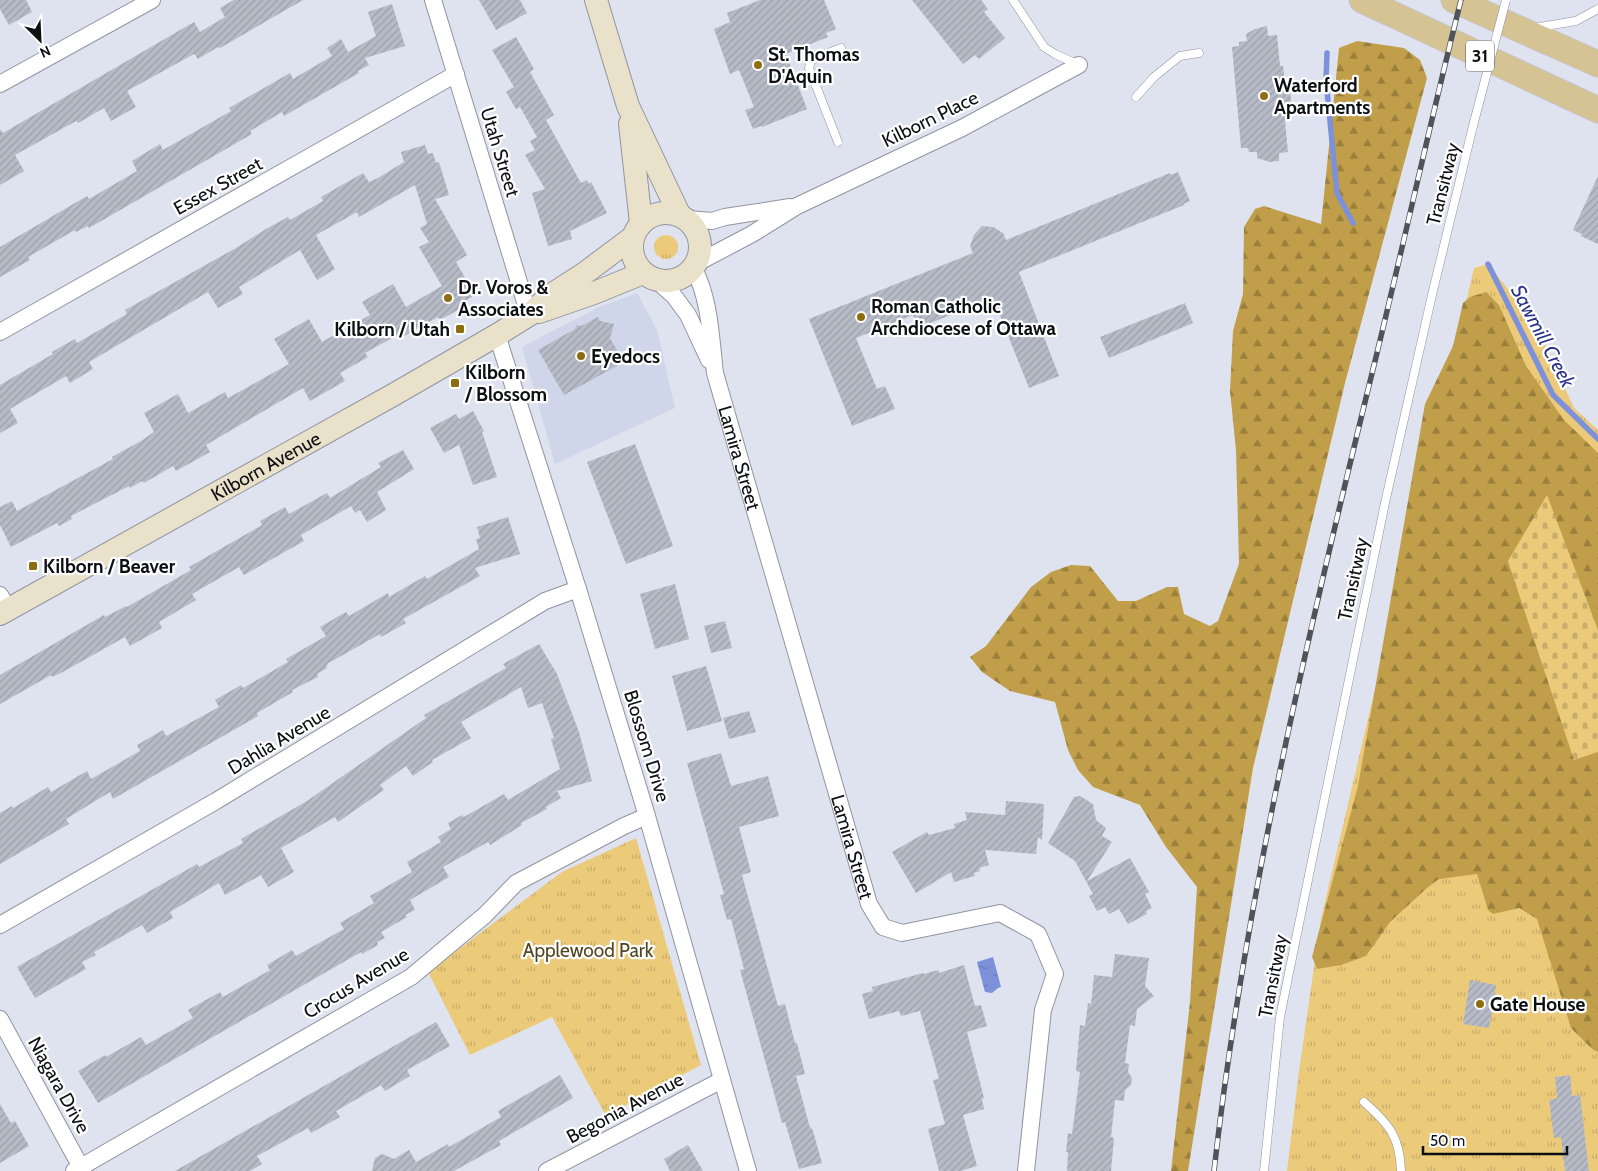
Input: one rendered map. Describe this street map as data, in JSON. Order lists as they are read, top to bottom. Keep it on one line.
{"streets":{"main road":["31"],"street":["Kilborn Place","Utah Street","Essex Street","Lamira Street","Kilborn Avenue","Dahlia Avenue","Blossom Drive","Crocus Avenue","Niagara Drive","Begonia Avenue"],"lane":["Transitway"]},"crossings":[["Kilborn Place","Lamira Street"],["Kilborn Place","Kilborn Avenue"],["Utah Street","Essex Street"],["Utah Street","Kilborn Avenue"],["Lamira Street","Kilborn Avenue"],["Kilborn Avenue","Blossom Drive"],["Dahlia Avenue","Blossom Drive"],["Blossom Drive","Crocus Avenue"],["Blossom Drive","Begonia Avenue"],["Crocus Avenue","Niagara Drive"]],"water":["Sawmill Creek"],"parks":["Applewood Park"],"places":{"other":["St. Thomas D'Aquin","Waterford Apartments","Dr. Voros & Associates","Roman Catholic Archdiocese of Ottawa","Eyedocs","Gate House"],"transit":["Kilborn / Utah","Kilborn / Blossom","Kilborn / Beaver"]},"scale_bar":"50 m","north":"bottom right"}
